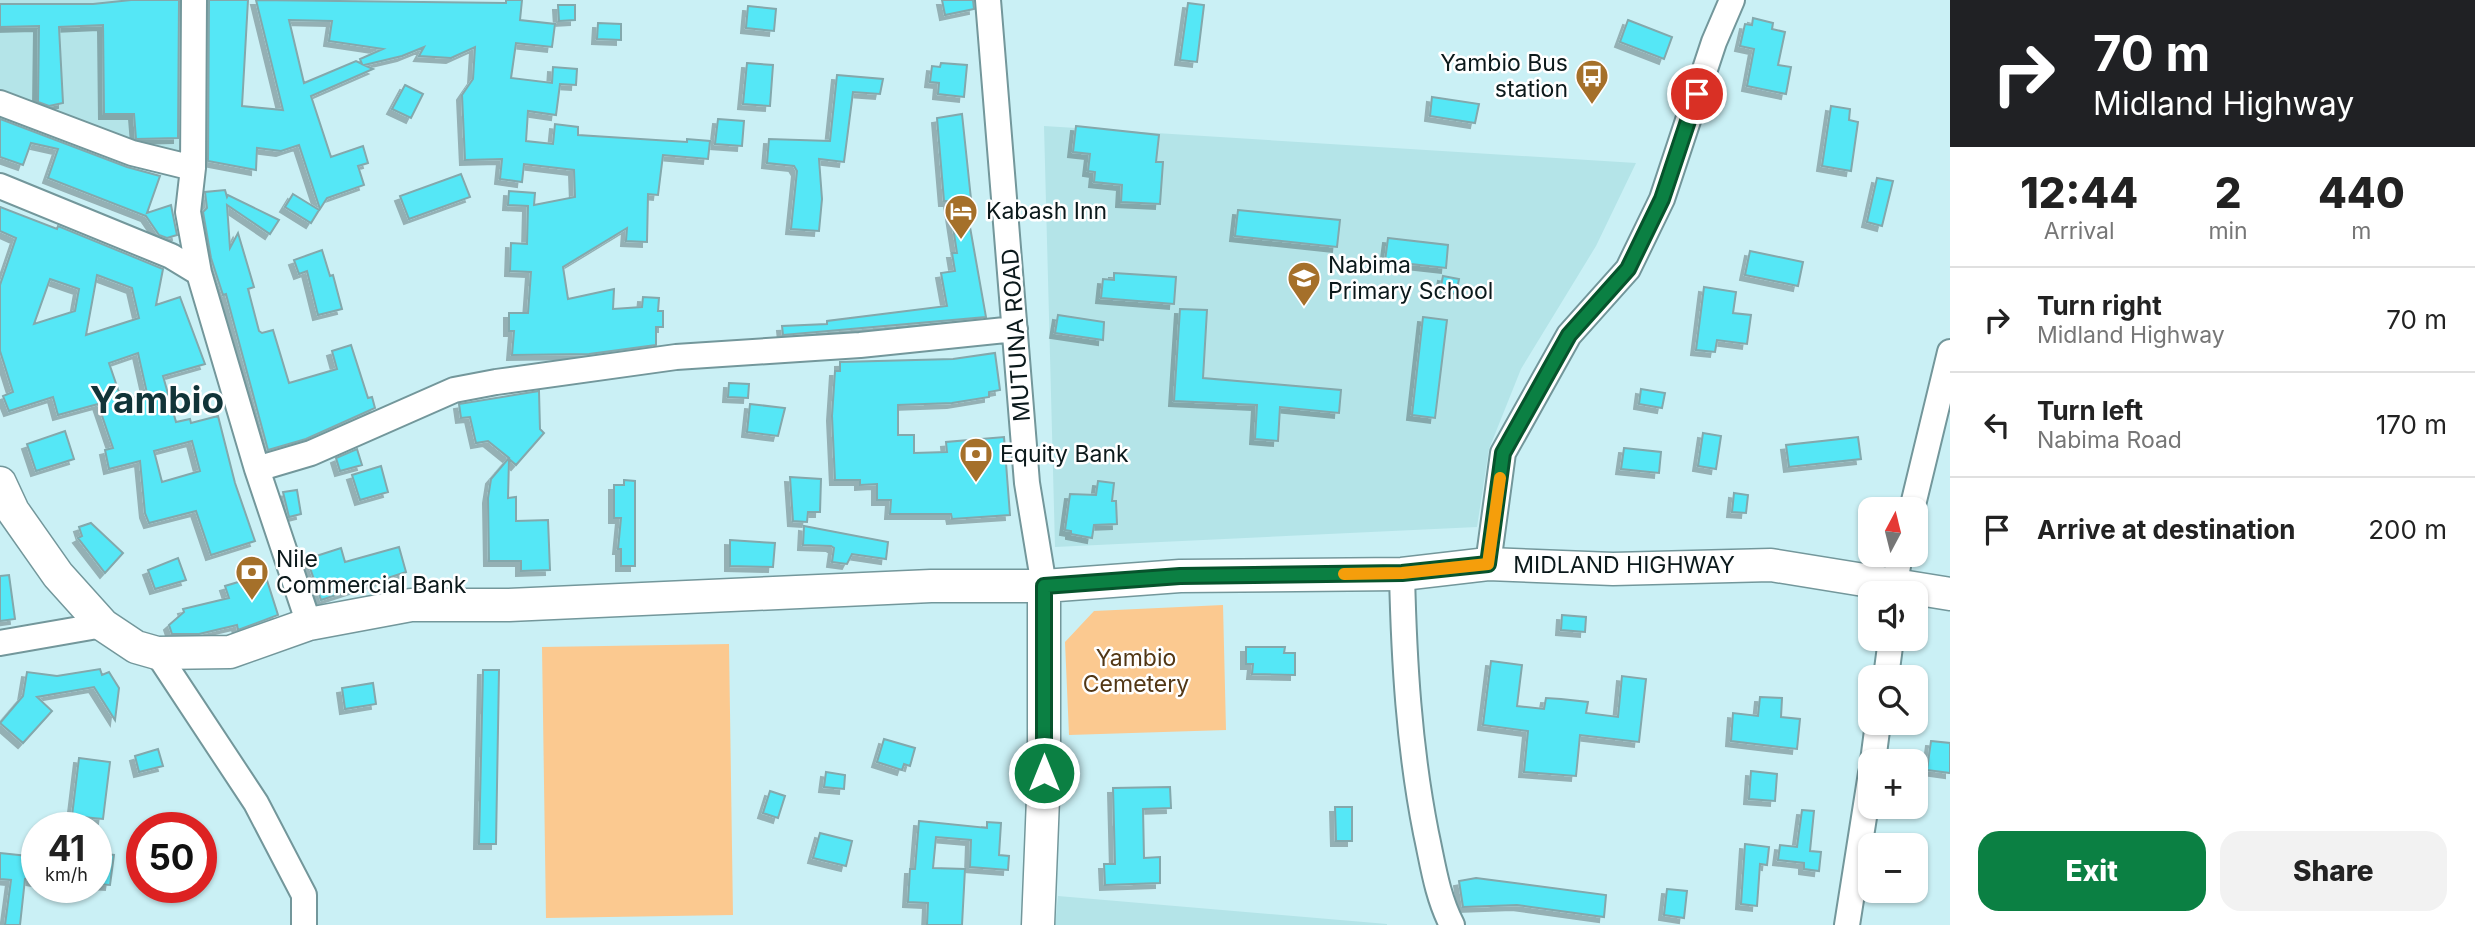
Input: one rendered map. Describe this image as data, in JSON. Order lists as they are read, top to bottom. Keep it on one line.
{"streets":{"main road":["MIDLAND HIGHWAY"],"street":["MUTUNA ROAD"]},"crossings":[["MUTUNA ROAD","MIDLAND HIGHWAY"]],"districts":["Yambio"],"parks":["Yambio Cemetery"],"places":{"bus stop":["Yambio Bus station"],"hotel":["Kabash Inn"],"school or university":["Nabima Primary School"],"bank":["Equity Bank","Nile Commercial Bank"]},"north":"top","page":{"turn":["70 m","Midland Highway"],"eta":["12:44","Arrival","2","min","440","m"],"list":[{"name":"Turn right","note":"Midland Highway","value":"70 m"},{"name":"Turn left","note":"Nabima Road","value":"170 m"},{"name":"Arrive at destination","value":"200 m"}],"map_buttons":["+","−"],"speed":"41 km/h","limit":"50","buttons":["Exit","Share"]}}
